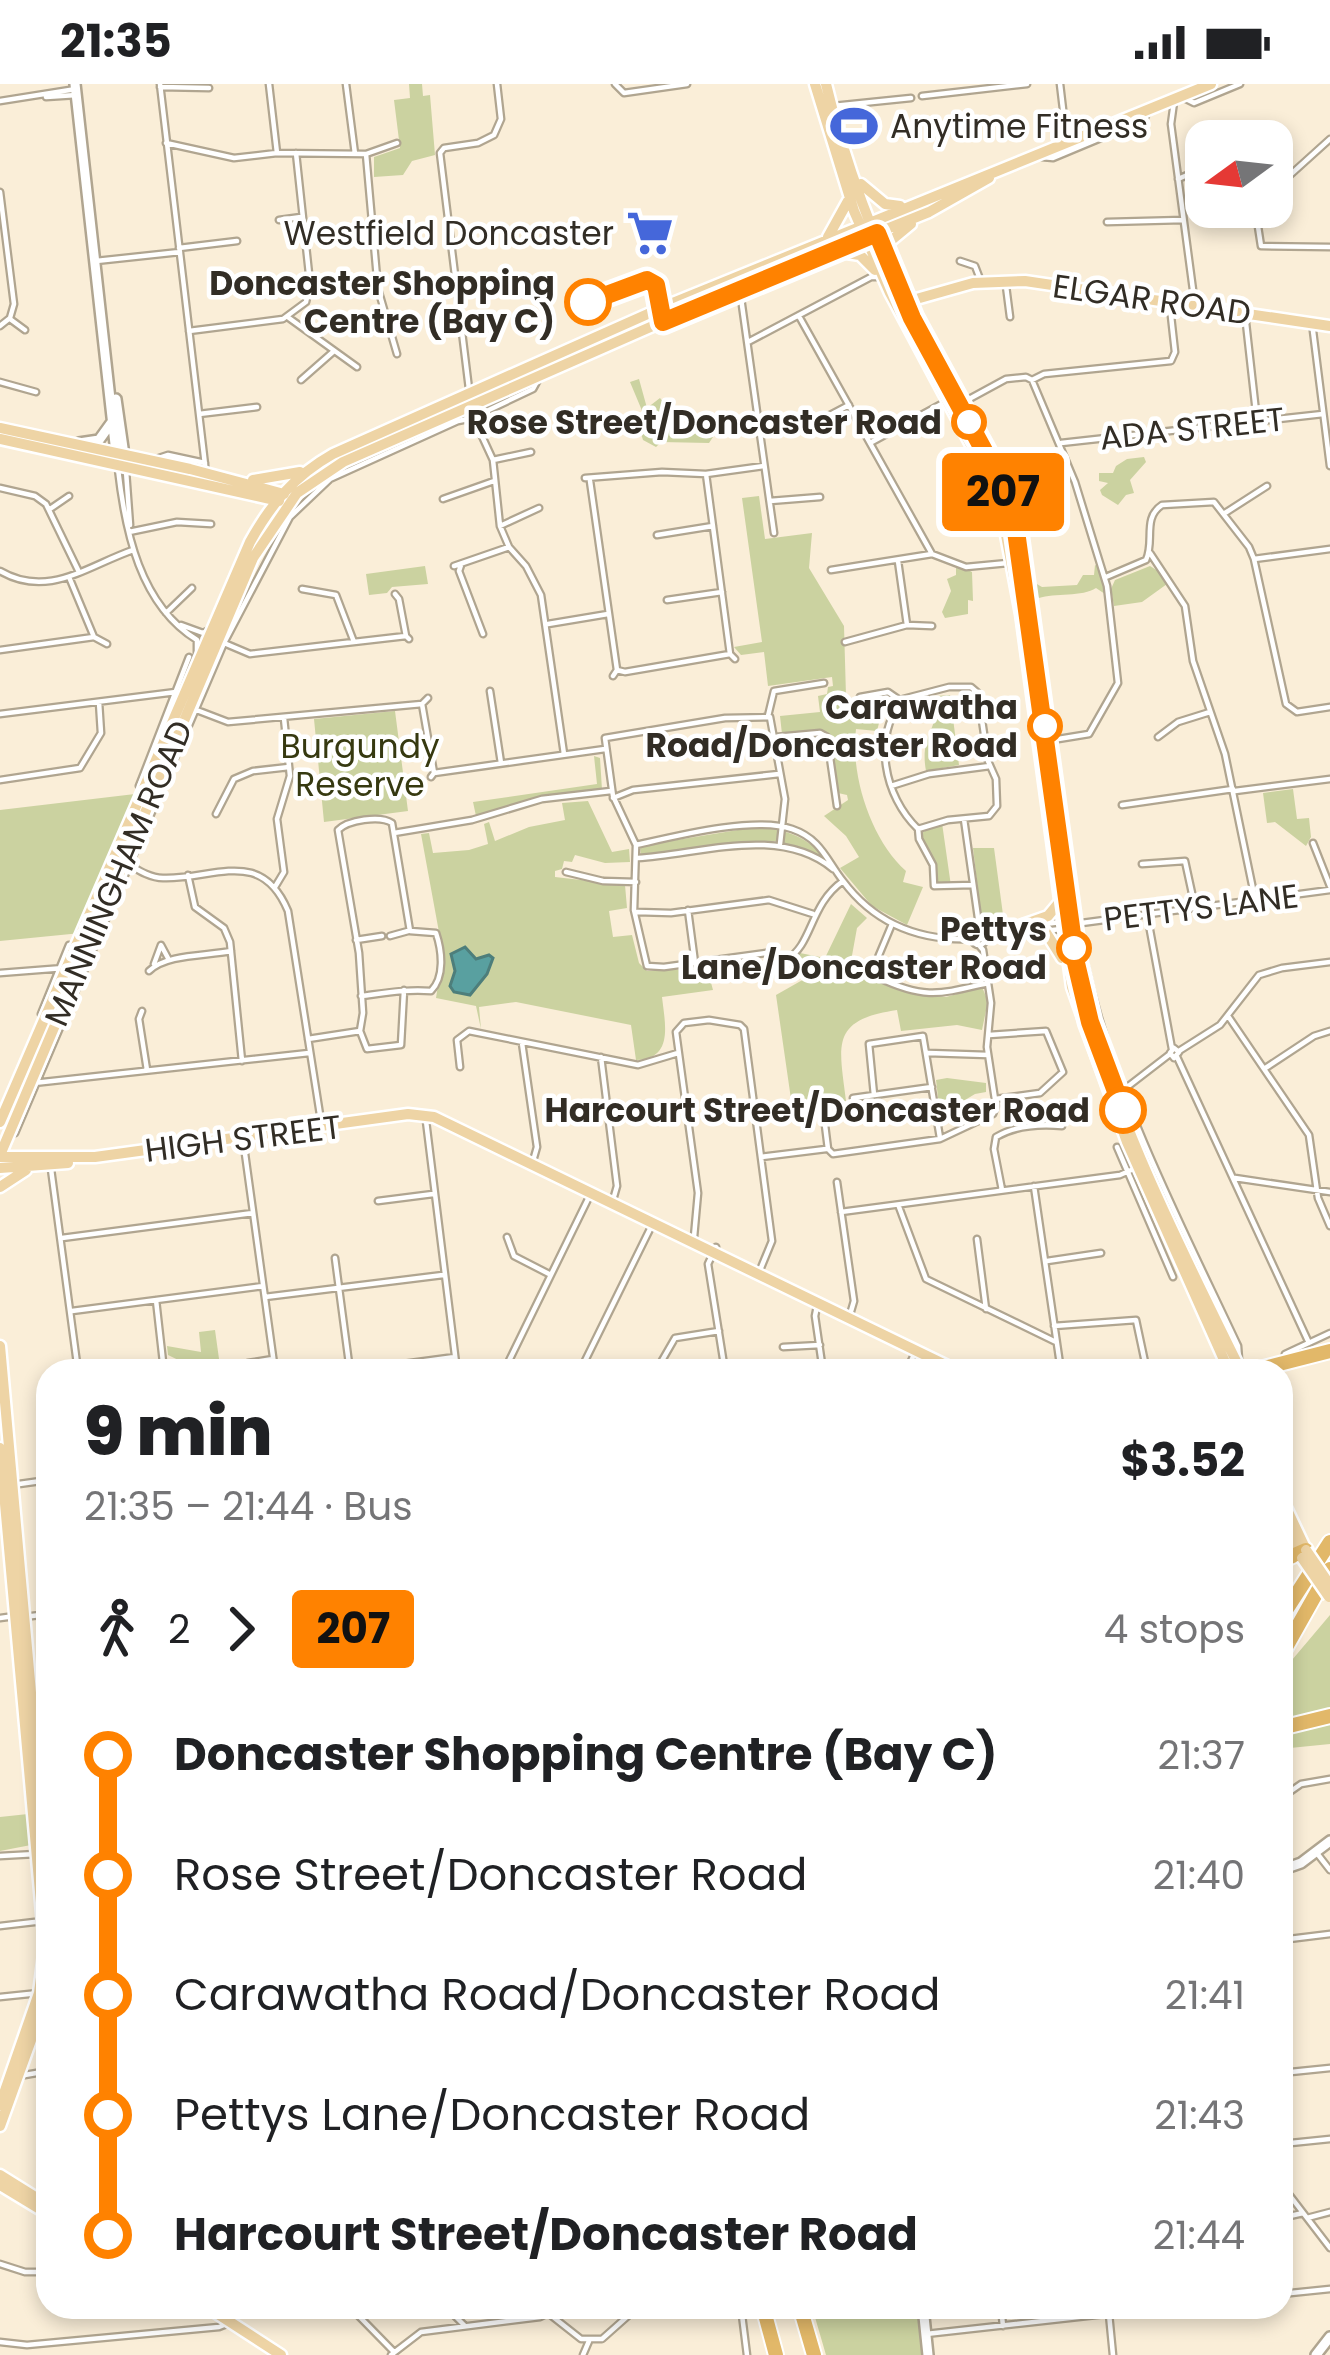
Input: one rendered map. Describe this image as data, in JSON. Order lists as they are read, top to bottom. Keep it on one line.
{"streets":{"main road":["ELGAR ROAD","MANNINGHAM ROAD","HIGH STREET"],"street":["ADA STREET","PETTYS LANE"]},"crossings":[["MANNINGHAM ROAD","HIGH STREET"]],"parks":["Burgundy Reserve"],"places":{"sports":["Anytime Fitness"],"supermarket":["Westfield Doncaster"],"other":["Doncaster Shopping Centre (Bay C)","Rose Street/Doncaster Road","Carawatha Road/Doncaster Road","Pettys Lane/Doncaster Road","Harcourt Street/Doncaster Road"]},"lines":["bus line 207"],"north":"left","page":{"status":"21:35","on_map":"207","heading":["9 min","21:35 – 21:44 · Bus","$3.52"],"legs":["2","207","4 stops"],"list":[{"name":"Doncaster Shopping Centre (Bay C)","value":"21:37"},{"name":"Rose Street/Doncaster Road","value":"21:40"},{"name":"Carawatha Road/Doncaster Road","value":"21:41"},{"name":"Pettys Lane/Doncaster Road","value":"21:43"},{"name":"Harcourt Street/Doncaster Road","value":"21:44"}]}}
